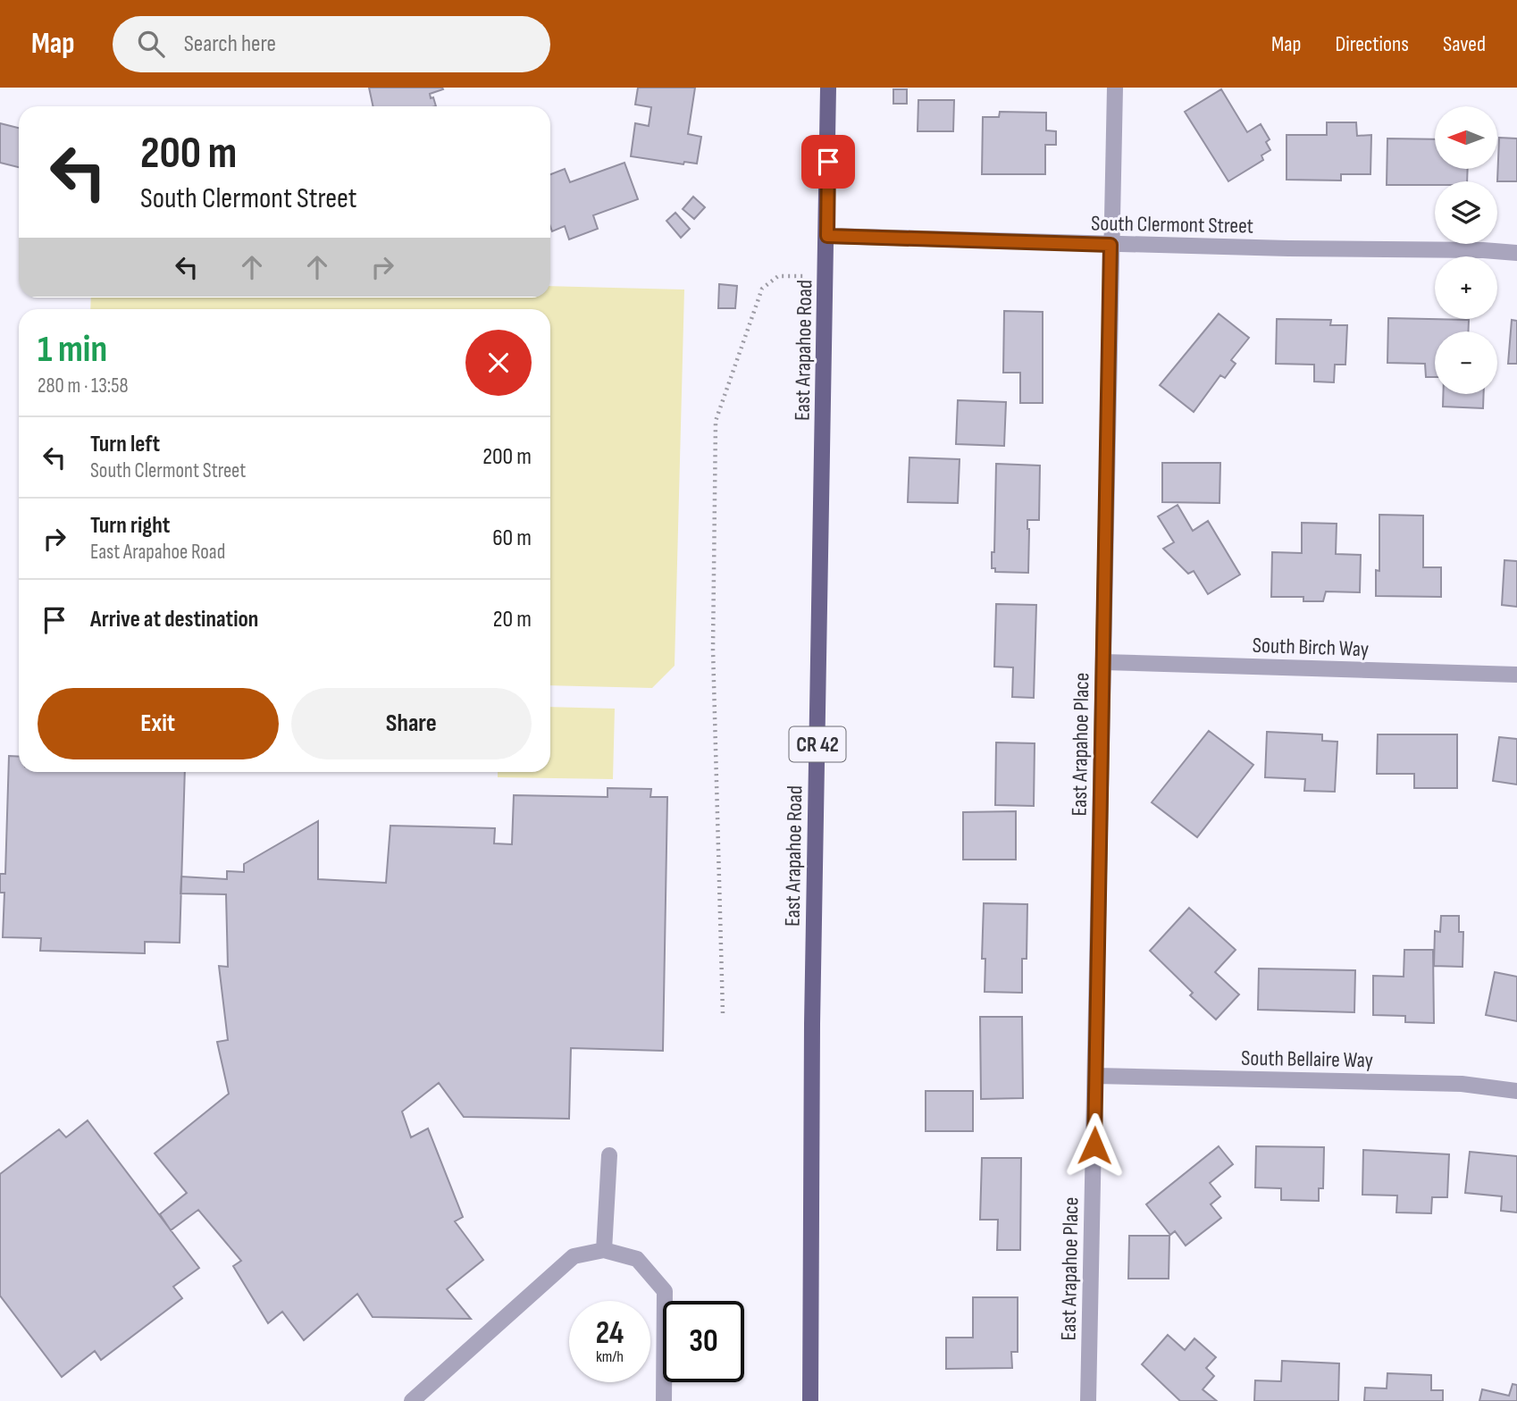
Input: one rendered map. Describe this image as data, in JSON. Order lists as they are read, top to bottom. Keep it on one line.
{"streets":{"main road":["East Arapahoe Road","CR 42"],"street":["South Clermont Street","South Birch Way","East Arapahoe Place","South Bellaire Way"]},"crossings":[["South Clermont Street","East Arapahoe Road"],["South Clermont Street","East Arapahoe Place"],["South Birch Way","East Arapahoe Place"],["East Arapahoe Place","South Bellaire Way"]],"north":"left","page":{"header":"Map","search":"Search here","nav":["Map","Directions","Saved"],"map_buttons":["+","−"],"turn":["200 m","South Clermont Street"],"heading":["1 min","280 m · 13:58"],"list":[{"name":"Turn left","note":"South Clermont Street","value":"200 m"},{"name":"Turn right","note":"East Arapahoe Road","value":"60 m"},{"name":"Arrive at destination","value":"20 m"}],"buttons":["Exit","Share"],"speed":"24 km/h","limit":"30"}}
